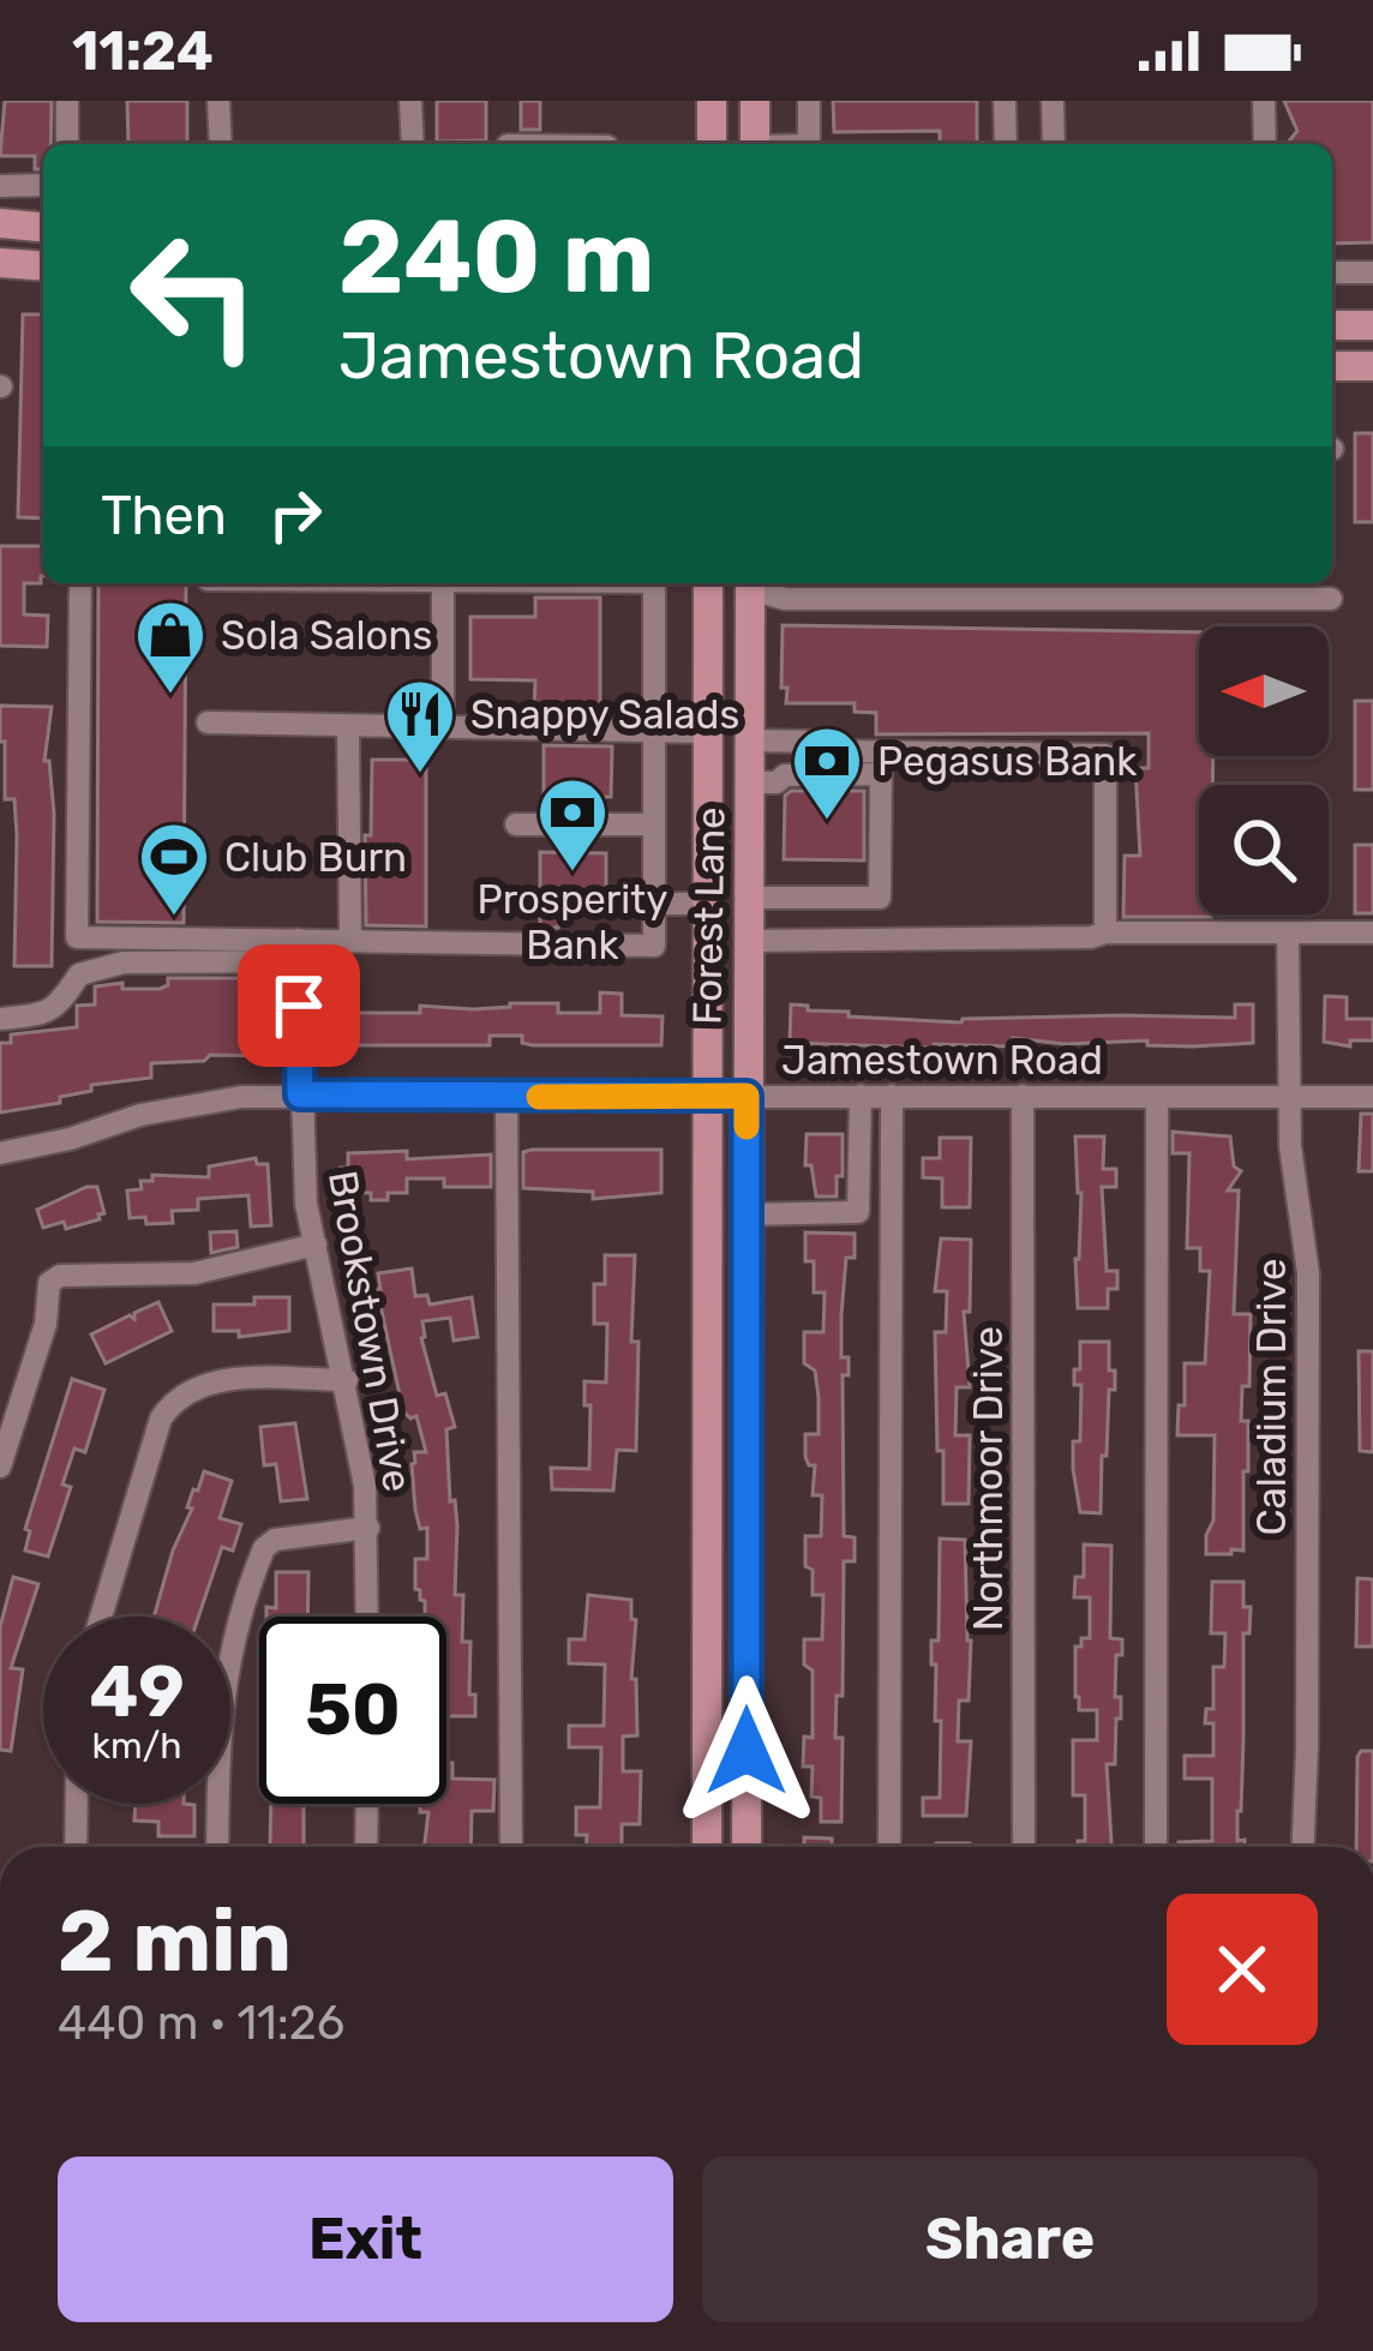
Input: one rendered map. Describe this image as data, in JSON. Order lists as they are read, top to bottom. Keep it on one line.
{"streets":{"main road":["Forest Lane"],"street":["Jamestown Road","Brookstown Drive","Caladium Drive","Northmoor Drive"]},"crossings":[["Forest Lane","Jamestown Road"],["Jamestown Road","Brookstown Drive"],["Jamestown Road","Caladium Drive"],["Jamestown Road","Northmoor Drive"]],"places":{"shop":["Sola Salons"],"restaurant":["Snappy Salads"],"bank":["Pegasus Bank","Prosperity Bank"],"sports":["Club Burn"]},"north":"left","page":{"status":"11:24","turn":["240 m","Jamestown Road"],"then":"Then","speed":"49 km/h","limit":"50","heading":["2 min","440 m · 11:26"],"buttons":["Exit","Share"]}}
